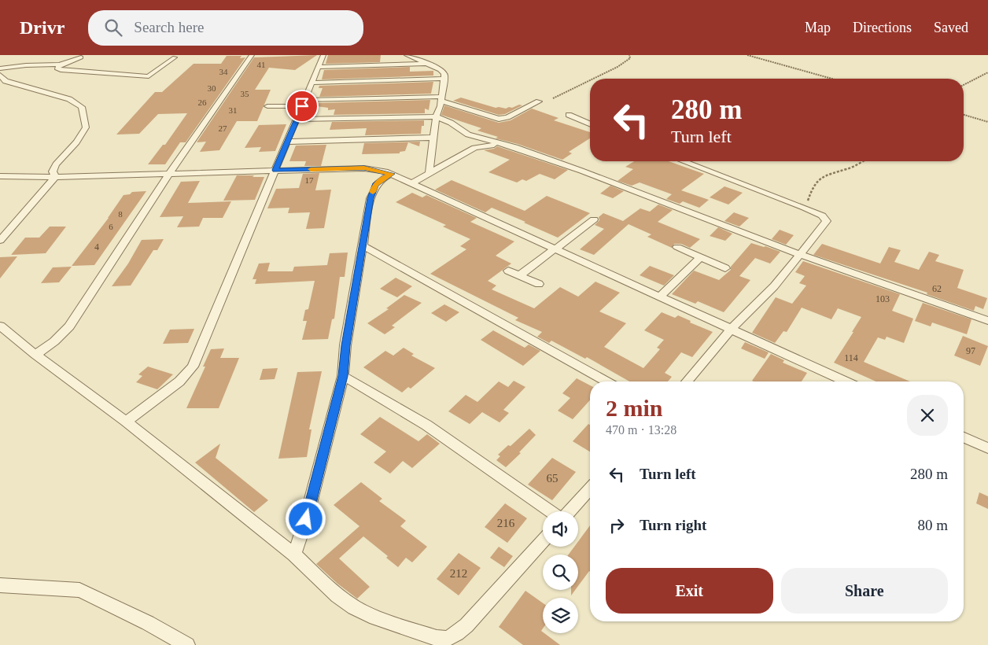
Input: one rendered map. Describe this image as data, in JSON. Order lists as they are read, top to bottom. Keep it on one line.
{"house_numbers":["41","34","30","35","26","31","27","17","8","6","4","62","103","97","114","65","216","212"],"page":{"header":"Drivr","search":"Search here","nav":["Map","Directions","Saved"],"turn":["280 m","Turn left"],"heading":["2 min","470 m · 13:28"],"list":[{"name":"Turn left","value":"280 m"},{"name":"Turn right","value":"80 m"}],"buttons":["Exit","Share"]}}
